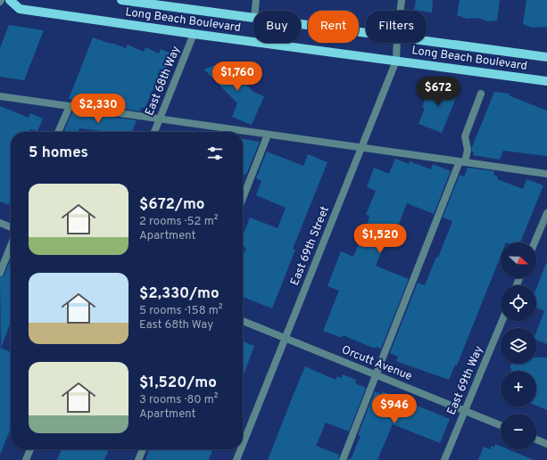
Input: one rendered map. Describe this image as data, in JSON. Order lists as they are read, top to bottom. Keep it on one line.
{"streets":{"main road":["Long Beach Boulevard"],"street":["East 68th Way","East 69th Street","Orcutt Avenue","East 69th Way"]},"crossings":[["Long Beach Boulevard","East 68th Way"],["Long Beach Boulevard","East 69th Street"],["East 69th Street","Orcutt Avenue"],["Orcutt Avenue","East 69th Way"]],"north":"right","page":{"chip":["Buy","Rent","Filters"],"price":["$1,760","$672","$2,330","$1,520","$946"],"heading":"5 homes","list":[{"name":"$672/mo","note":"2 rooms · 52 m² · Apartment"},{"name":"$2,330/mo","note":"5 rooms · 158 m² · East 68th Way"},{"name":"$1,520/mo","note":"3 rooms · 80 m² · Apartment"}],"map_buttons":["+","−"]}}
